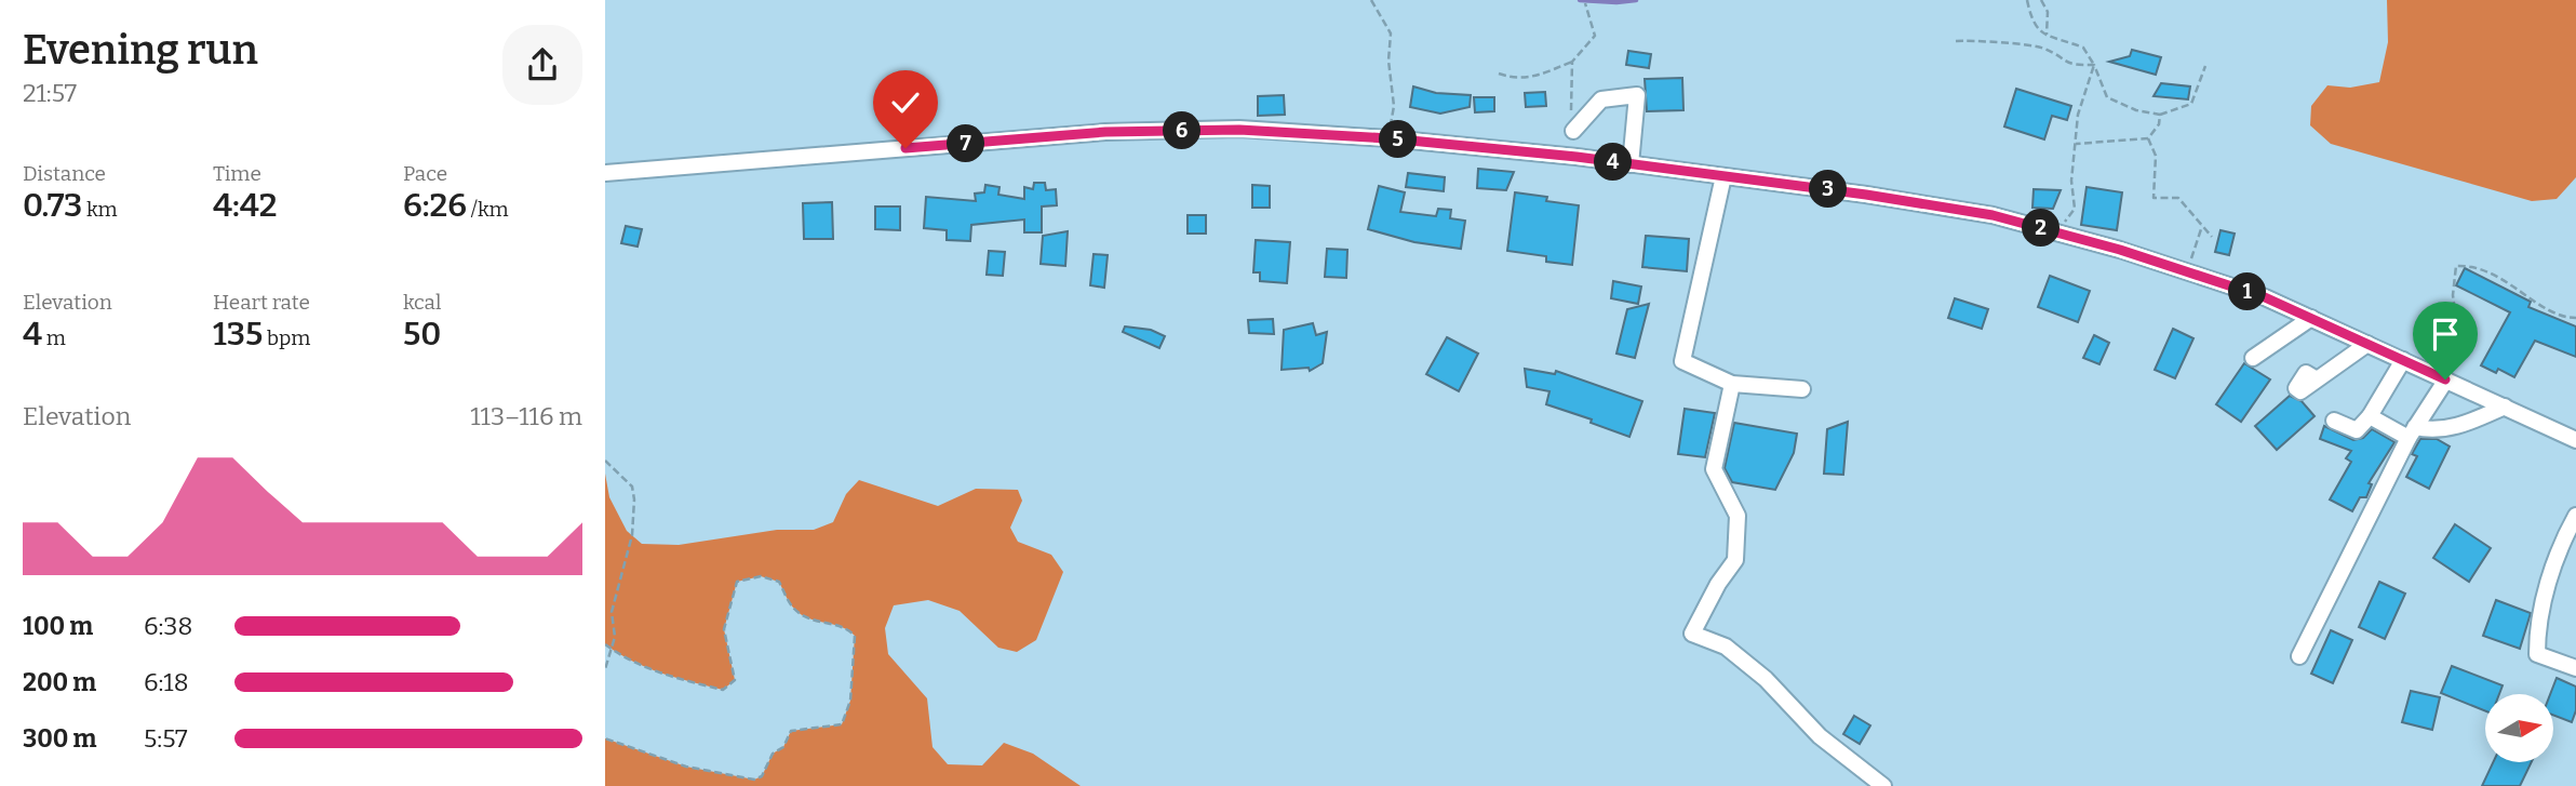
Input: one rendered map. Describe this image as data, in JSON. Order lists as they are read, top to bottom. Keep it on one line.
{"north":"right","page":{"heading":["Evening run","21:57"],"pins":["6","5","7","4","3","2","1"],"stats":[["Distance","0.73 km"],["Time","4:42"],["Pace","6:26 /km"],["Elevation","4 m"],["Heart rate","135 bpm"],["kcal","50"]],"chart":["Elevation","113–116 m"],"list":[{"name":"100 m","note":"6:38"},{"name":"200 m","note":"6:18"},{"name":"300 m","note":"5:57"}]}}
